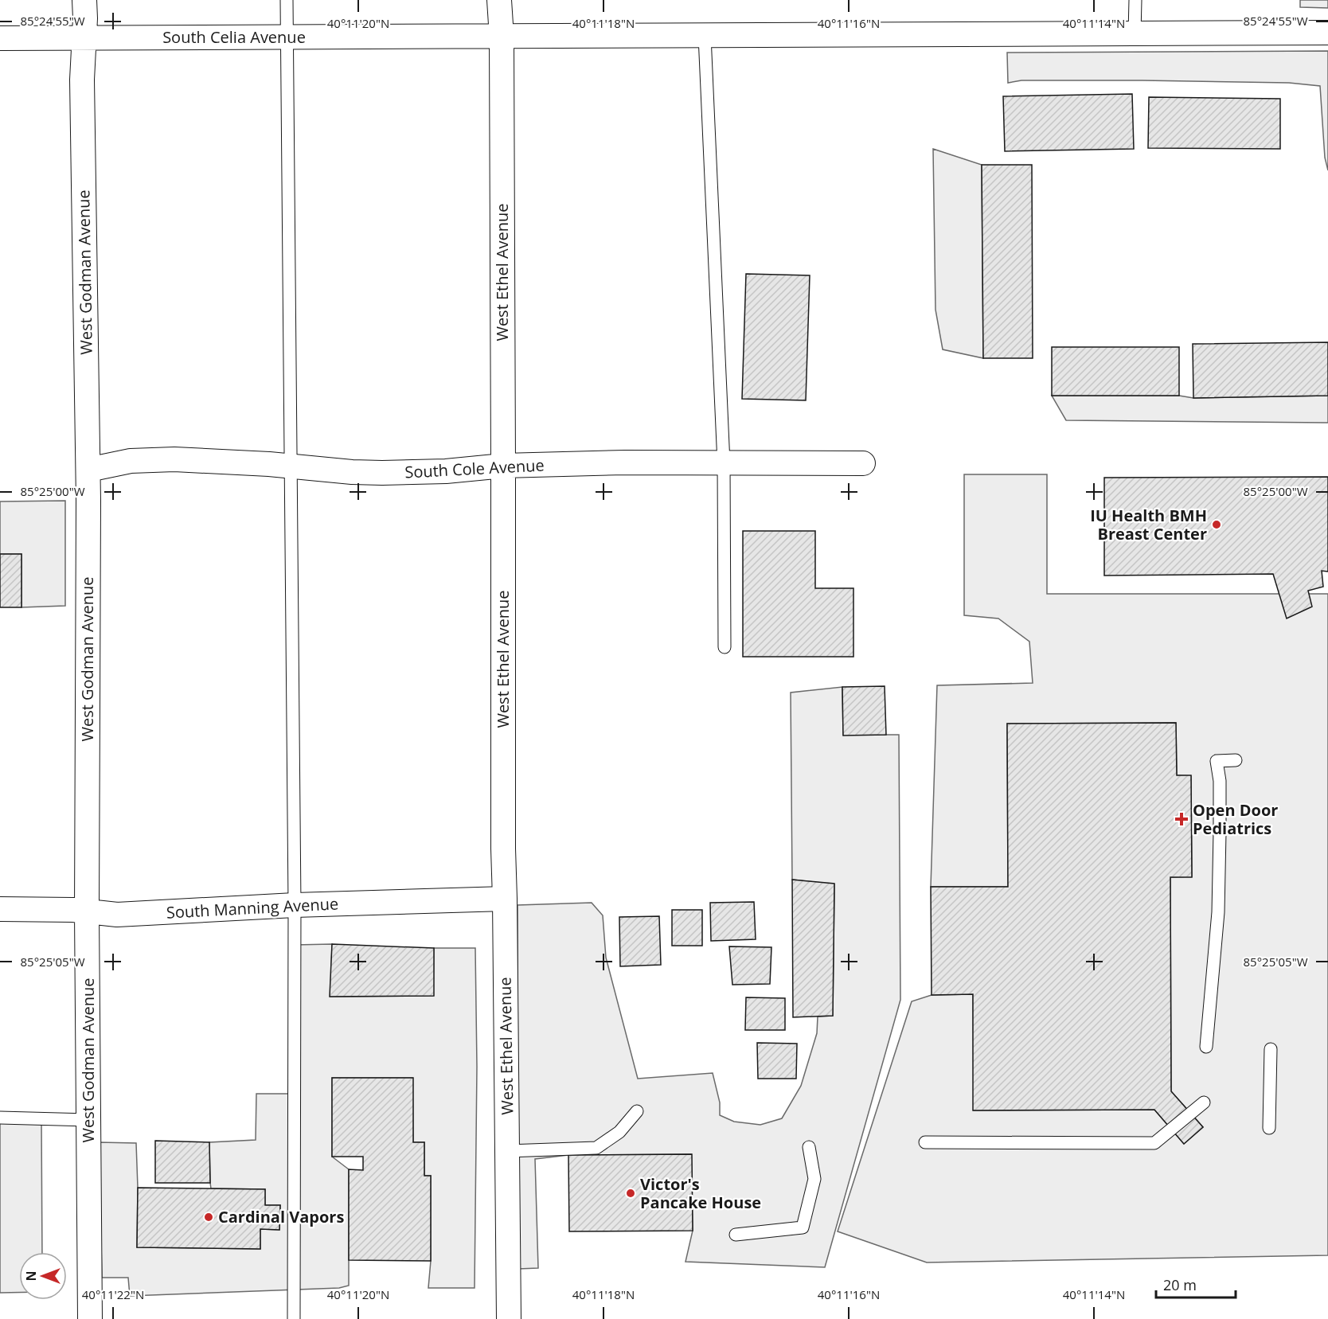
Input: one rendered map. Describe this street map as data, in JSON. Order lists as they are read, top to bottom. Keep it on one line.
{"streets":{"street":["South Celia Avenue","West Godman Avenue","West Ethel Avenue","South Cole Avenue","South Manning Avenue"]},"crossings":[["South Celia Avenue","West Godman Avenue"],["South Celia Avenue","West Ethel Avenue"],["West Godman Avenue","South Cole Avenue"],["West Godman Avenue","South Manning Avenue"],["West Ethel Avenue","South Cole Avenue"],["West Ethel Avenue","South Manning Avenue"]],"places":{"other":["IU Health BMH Breast Center","Victor's Pancake House","Cardinal Vapors"],"health":["Open Door Pediatrics"]},"scale_bar":"20 m","north":"left","coordinates":["85°24'55\"W","40°11'20\"N","40°11'18\"N","40°11'16\"N","40°11'14\"N","85°25'00\"W","85°25'05\"W","40°11'22\"N"]}
